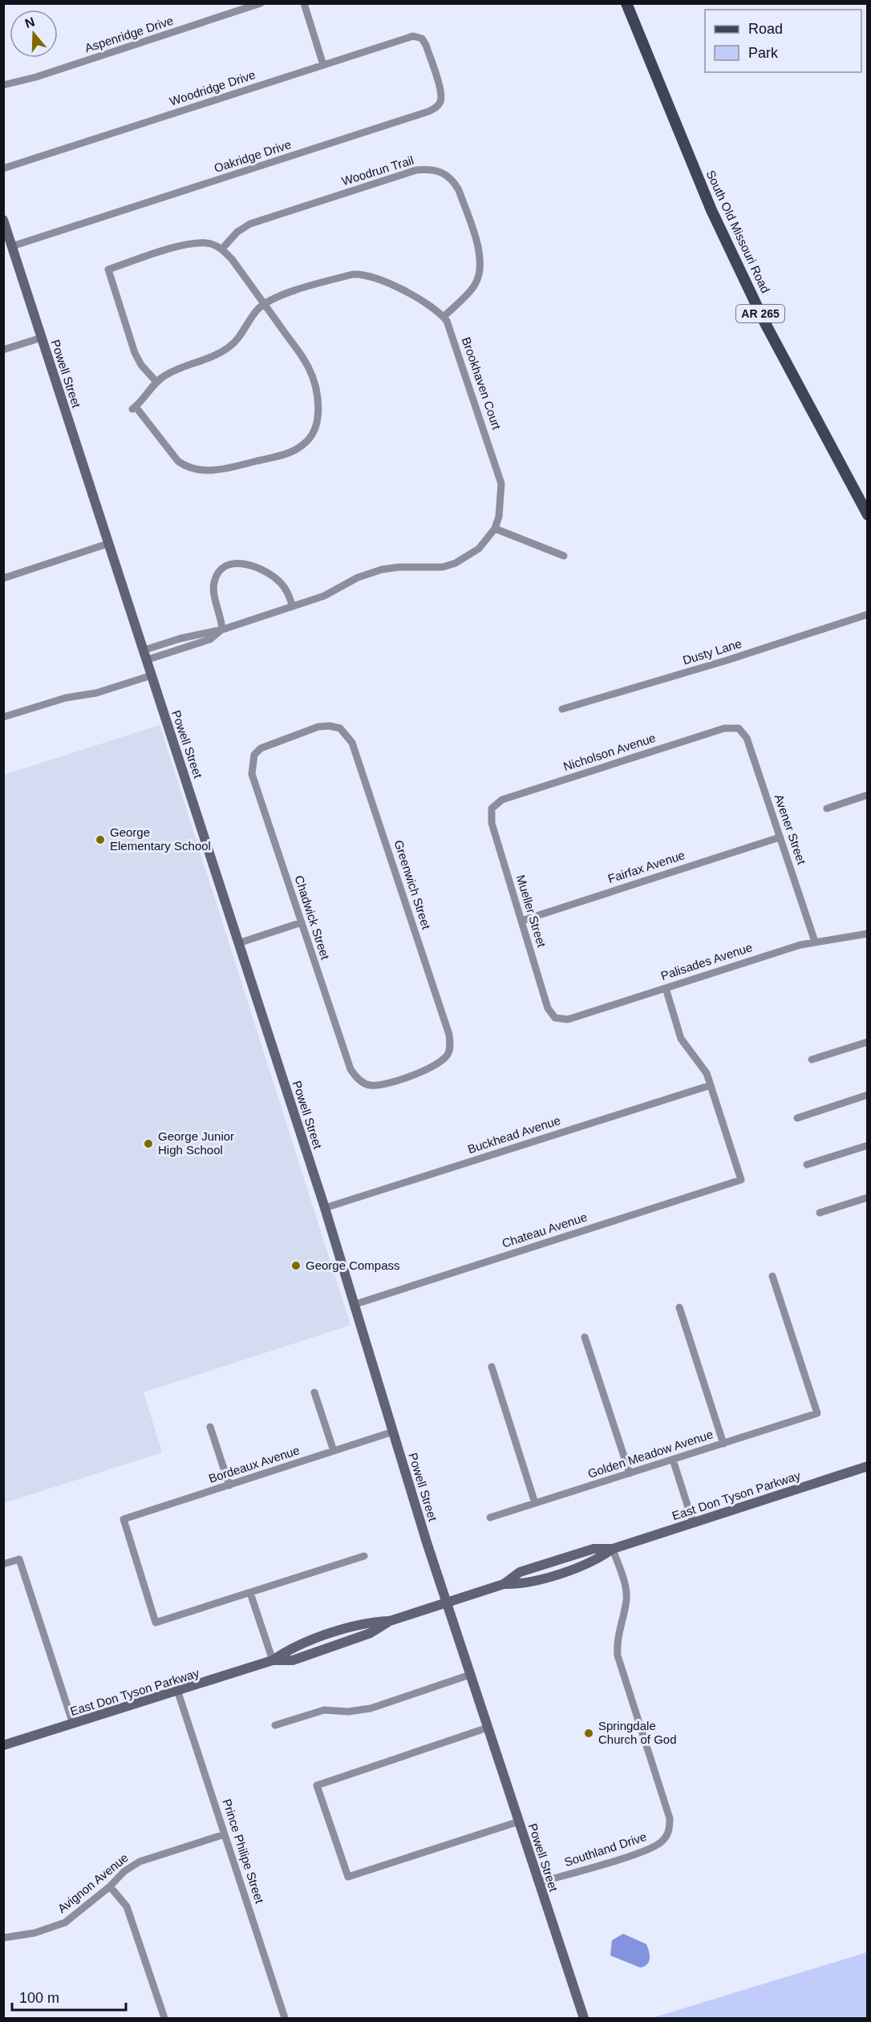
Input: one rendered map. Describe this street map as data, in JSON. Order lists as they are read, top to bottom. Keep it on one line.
{"streets":{"main road":["South Old Missouri Road","AR 265"],"street":["Aspenridge Drive","Woodridge Drive","Oakridge Drive","Woodrun Trail","Powell Street","Brookhaven Court","Dusty Lane","Nicholson Avenue","Avener Street","Fairfax Avenue","Greenwich Street","Mueller Street","Chadwick Street","Palisades Avenue","Buckhead Avenue","Chateau Avenue","Golden Meadow Avenue","Bordeaux Avenue","East Don Tyson Parkway","Southland Drive","Prince Philipe Street","Avignon Avenue"]},"crossings":[["Woodridge Drive","Oakridge Drive"],["Oakridge Drive","Powell Street"],["Woodrun Trail","Brookhaven Court"],["Powell Street","Brookhaven Court"],["Powell Street","Buckhead Avenue"],["Powell Street","Chateau Avenue"],["Powell Street","Bordeaux Avenue"],["Powell Street","East Don Tyson Parkway"],["Powell Street","Southland Drive"],["Nicholson Avenue","Avener Street"],["Nicholson Avenue","Mueller Street"],["Avener Street","Fairfax Avenue"],["Avener Street","Palisades Avenue"],["Fairfax Avenue","Mueller Street"],["Greenwich Street","Chadwick Street"],["Mueller Street","Palisades Avenue"],["Buckhead Avenue","Chateau Avenue"],["East Don Tyson Parkway","Southland Drive"],["East Don Tyson Parkway","Prince Philipe Street"],["Prince Philipe Street","Avignon Avenue"]],"places":["George Elementary School","George Junior High School","George Compass","Springdale Church of God"],"legend":["Road","Park"],"scale_bar":"100 m","north":"top"}
